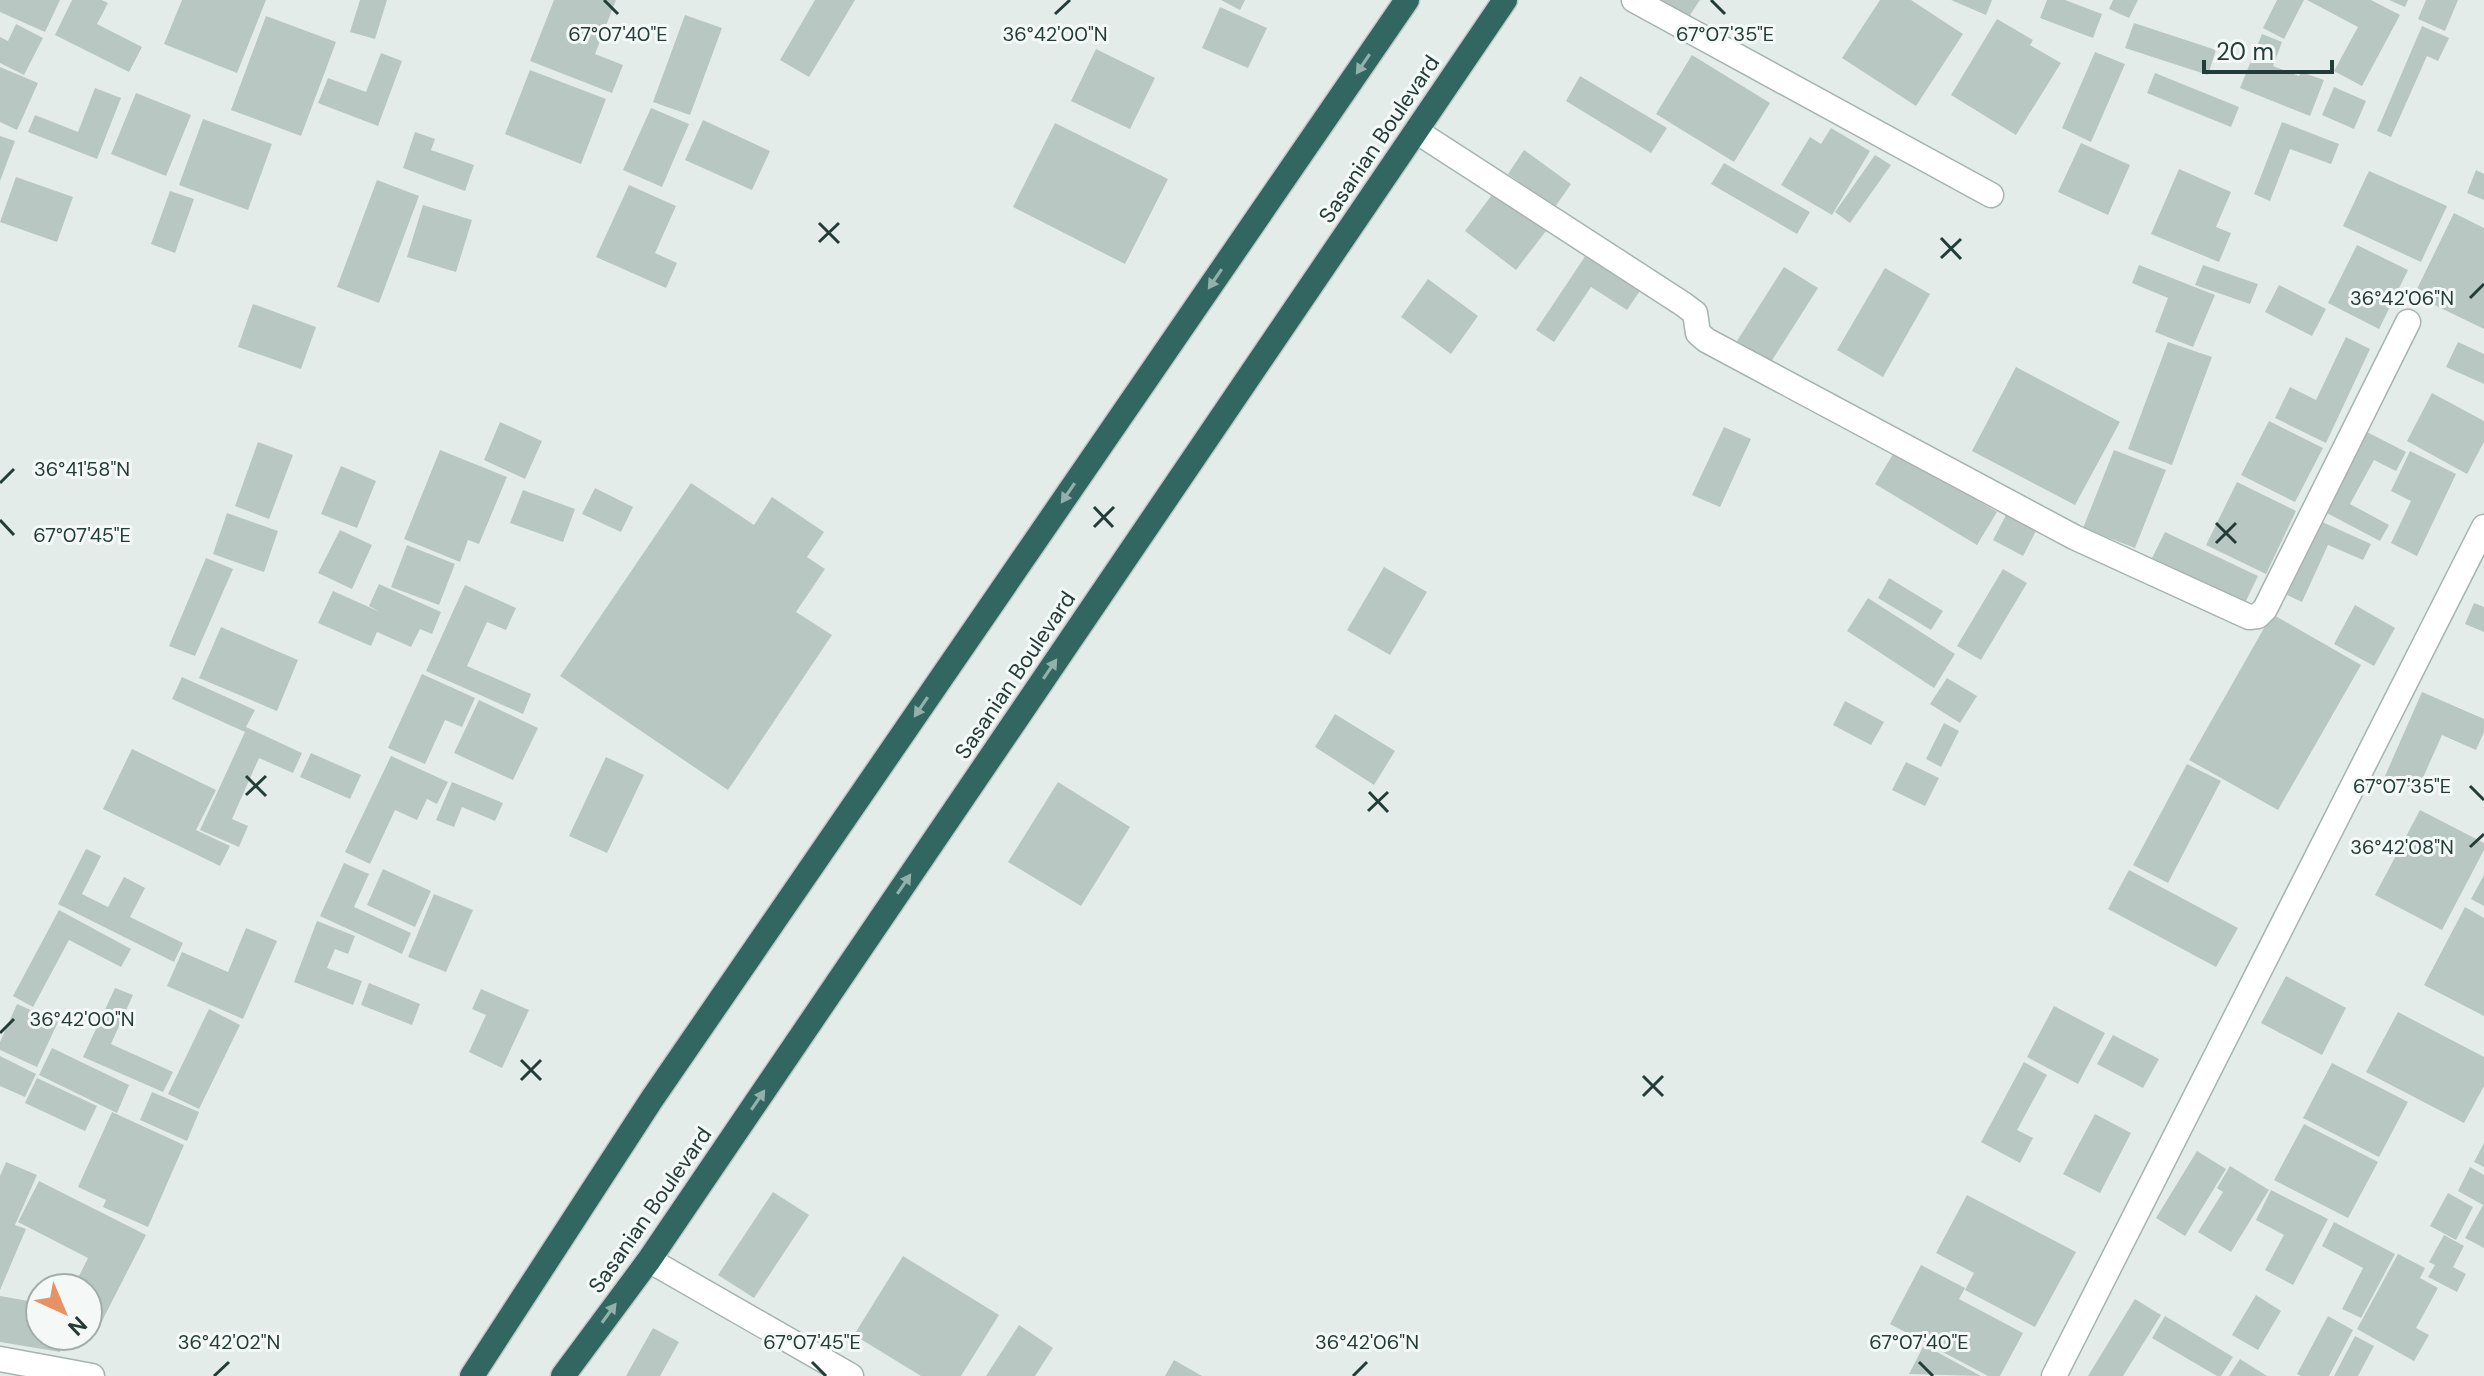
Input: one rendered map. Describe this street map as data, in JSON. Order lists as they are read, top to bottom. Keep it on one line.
{"streets":{"highway":["Sasanian Boulevard"]},"scale_bar":"20 m","north":"bottom right","coordinates":["36°42'00\"N","67°07'40\"E","67°07'35\"E","36°42'06\"N","36°41'58\"N","67°07'45\"E","36°42'08\"N","36°42'02\"N"]}
